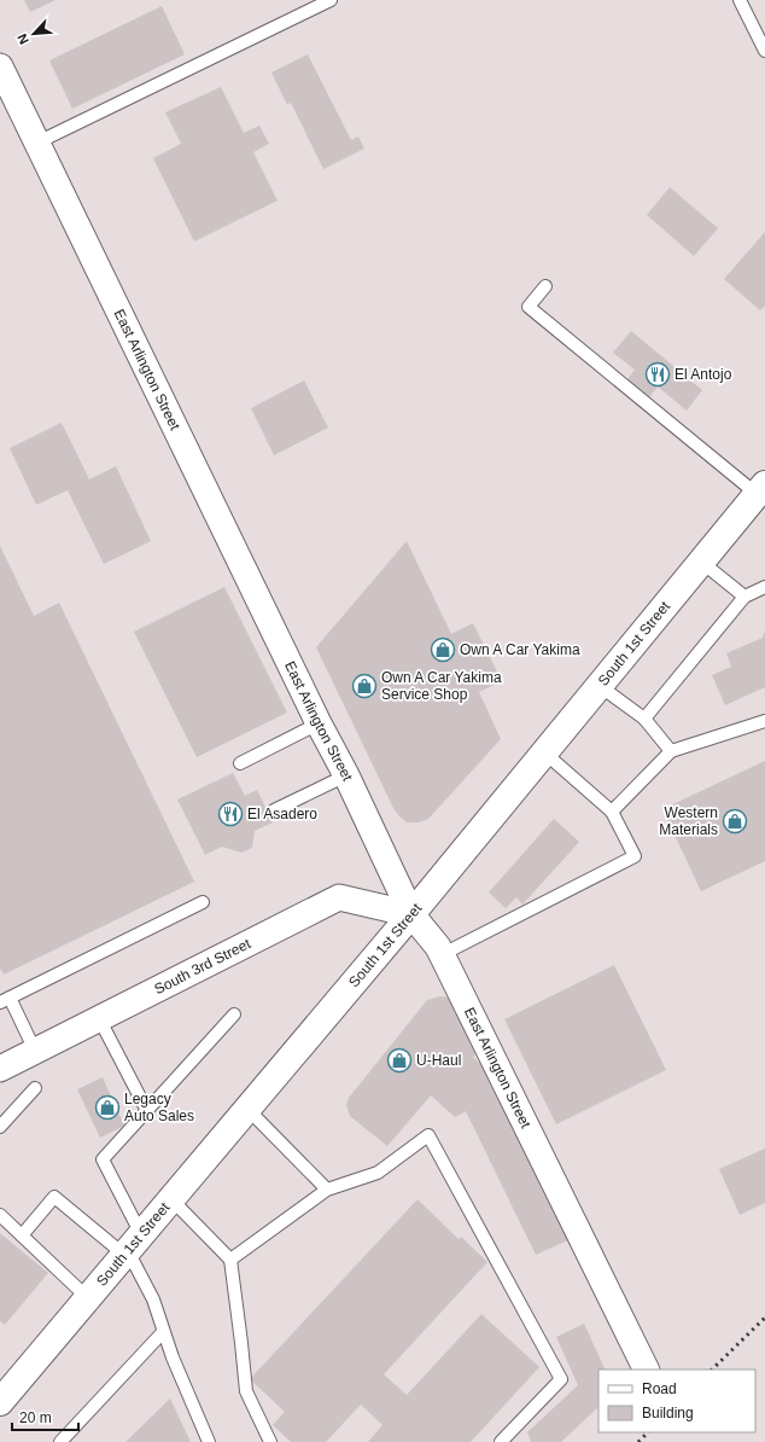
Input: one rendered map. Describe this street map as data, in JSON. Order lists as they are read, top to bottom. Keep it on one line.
{"streets":{"main road":["South 1st Street"],"street":["East Arlington Street","South 3rd Street"]},"crossings":[["East Arlington Street","South 1st Street"],["East Arlington Street","South 3rd Street"],["South 1st Street","South 3rd Street"]],"places":{"restaurant":["El Antojo","El Asadero"],"shop":["Own A Car Yakima","Own A Car Yakima Service Shop","Western Materials","U-Haul","Legacy Auto Sales"]},"legend":["Road","Building"],"scale_bar":"20 m","north":"bottom left"}
